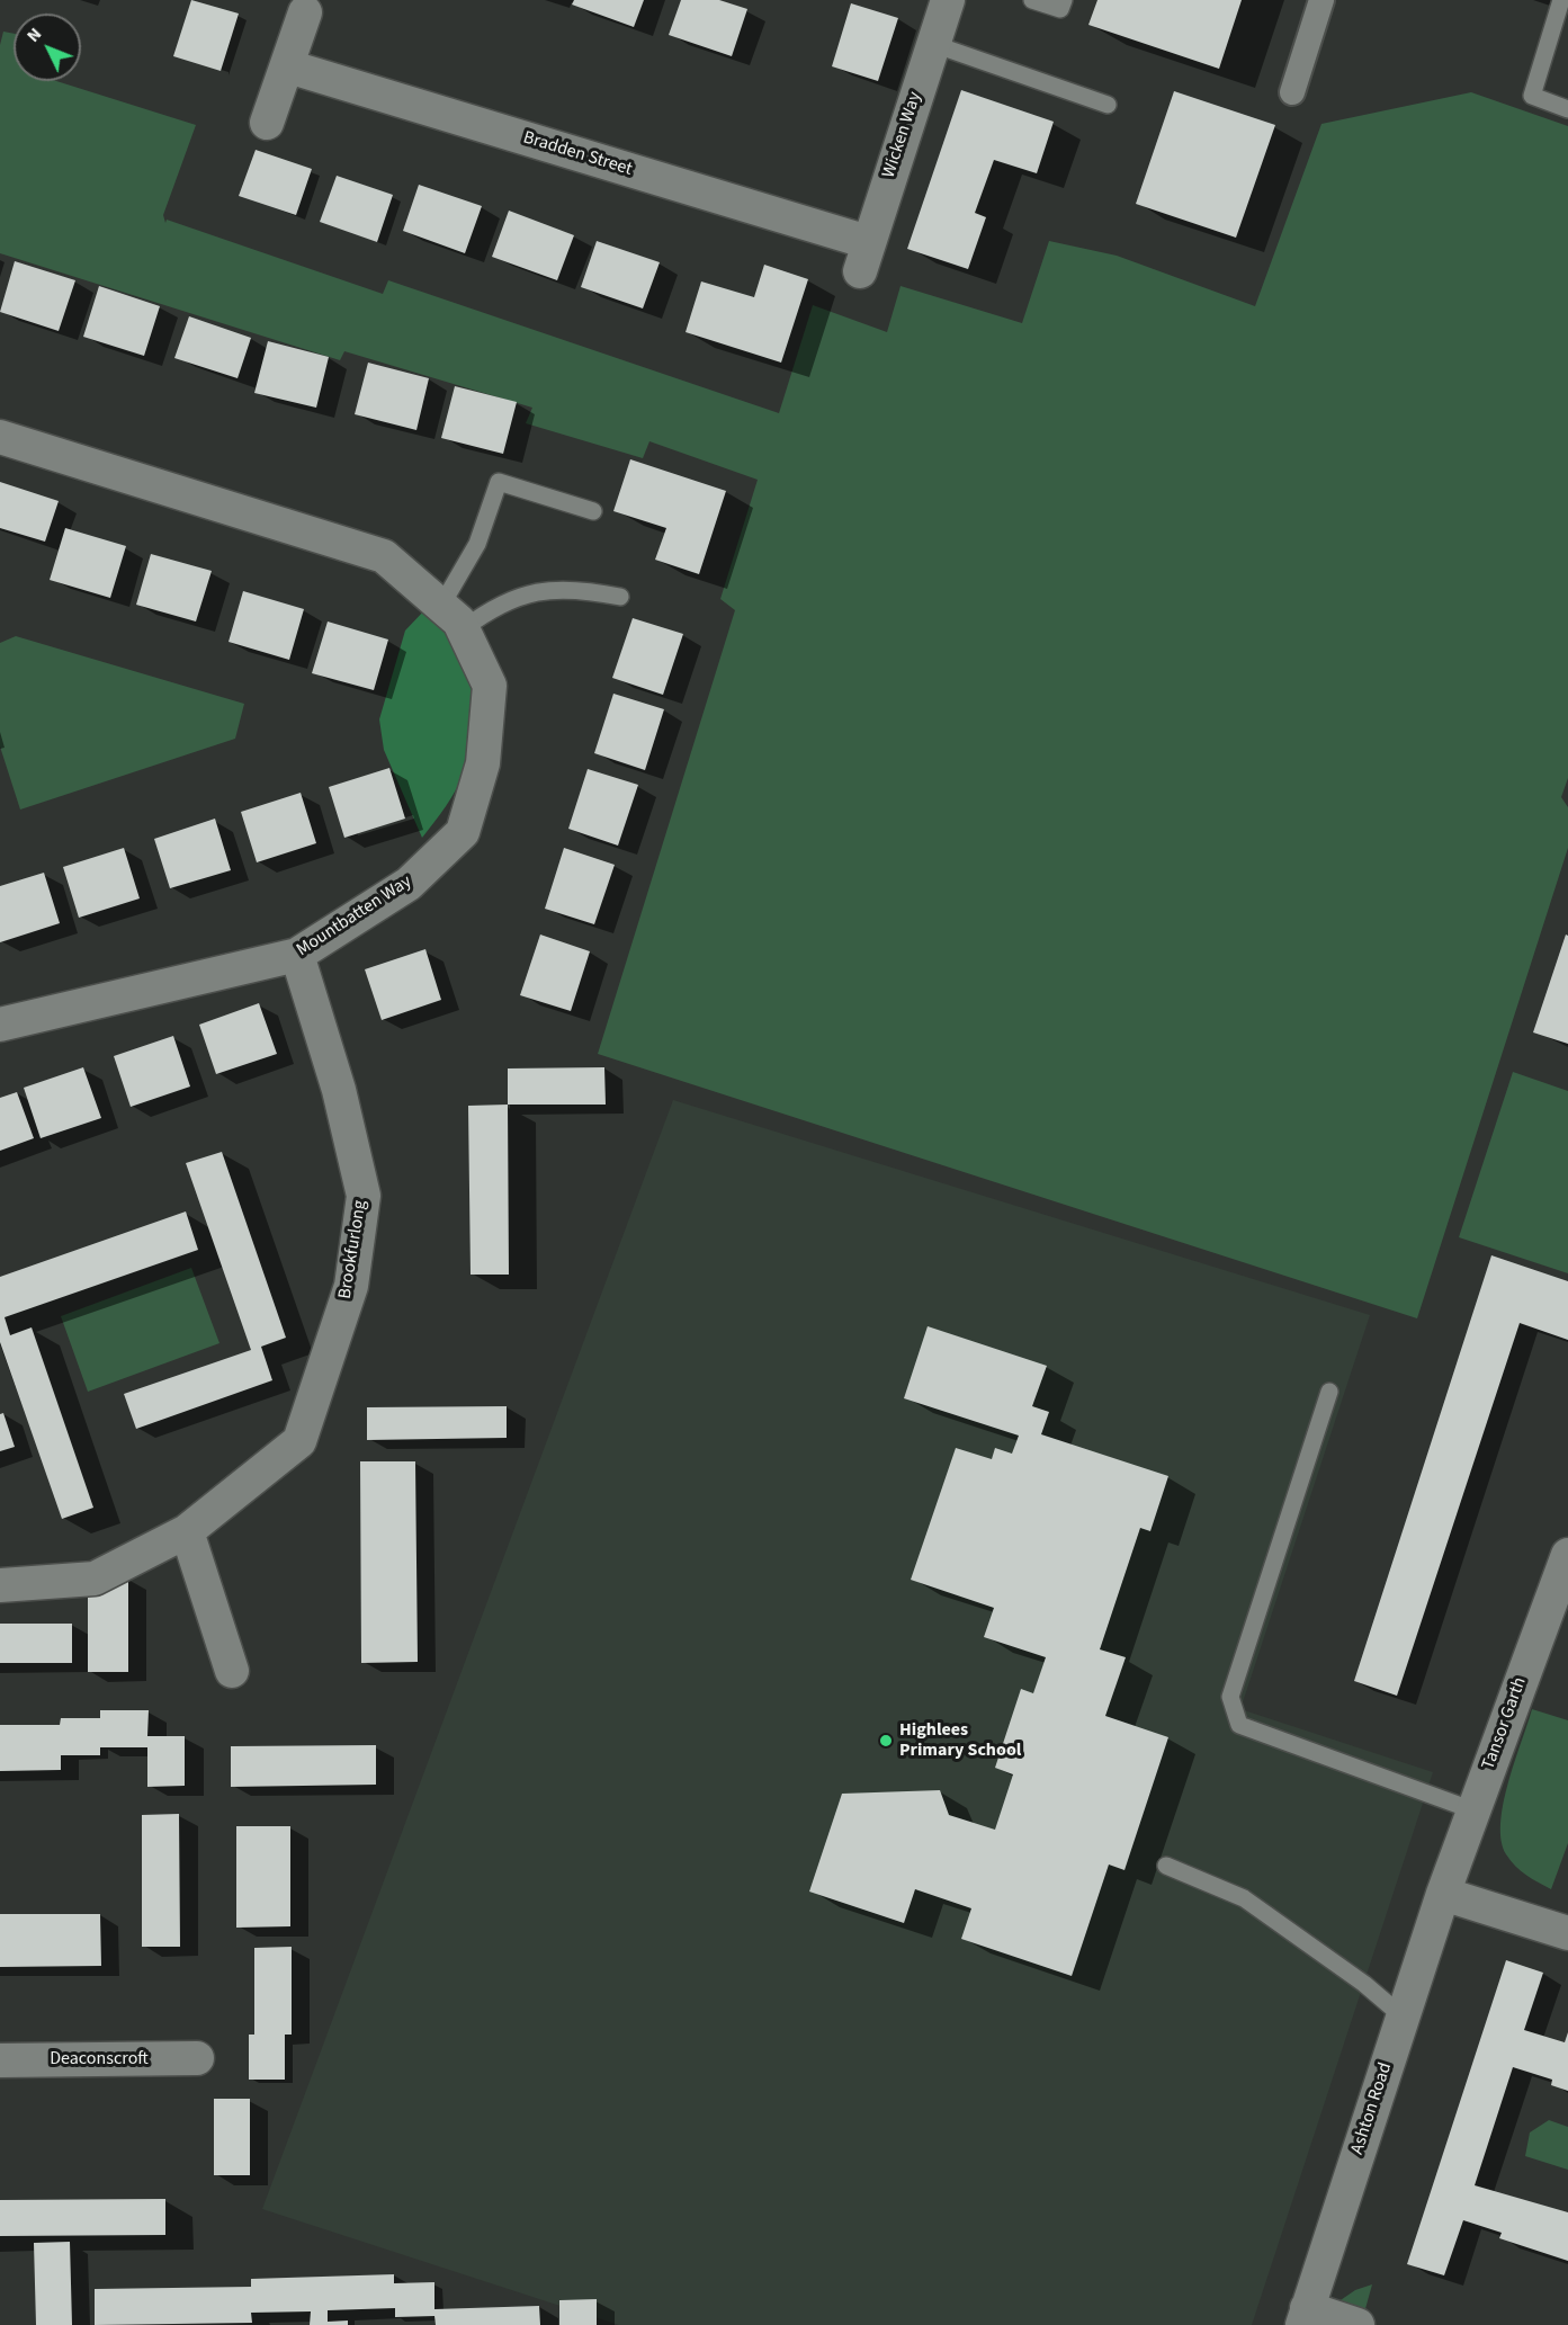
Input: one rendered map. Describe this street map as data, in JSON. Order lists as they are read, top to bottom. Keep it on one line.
{"streets":{"street":["Wicken Way","Bradden Street","Mountbatten Way","Brookfurlong","Tansor Garth","Deaconscroft","Ashton Road"]},"crossings":[["Wicken Way","Bradden Street"],["Mountbatten Way","Brookfurlong"],["Tansor Garth","Ashton Road"]],"places":["Highlees Primary School"],"north":"top left"}
